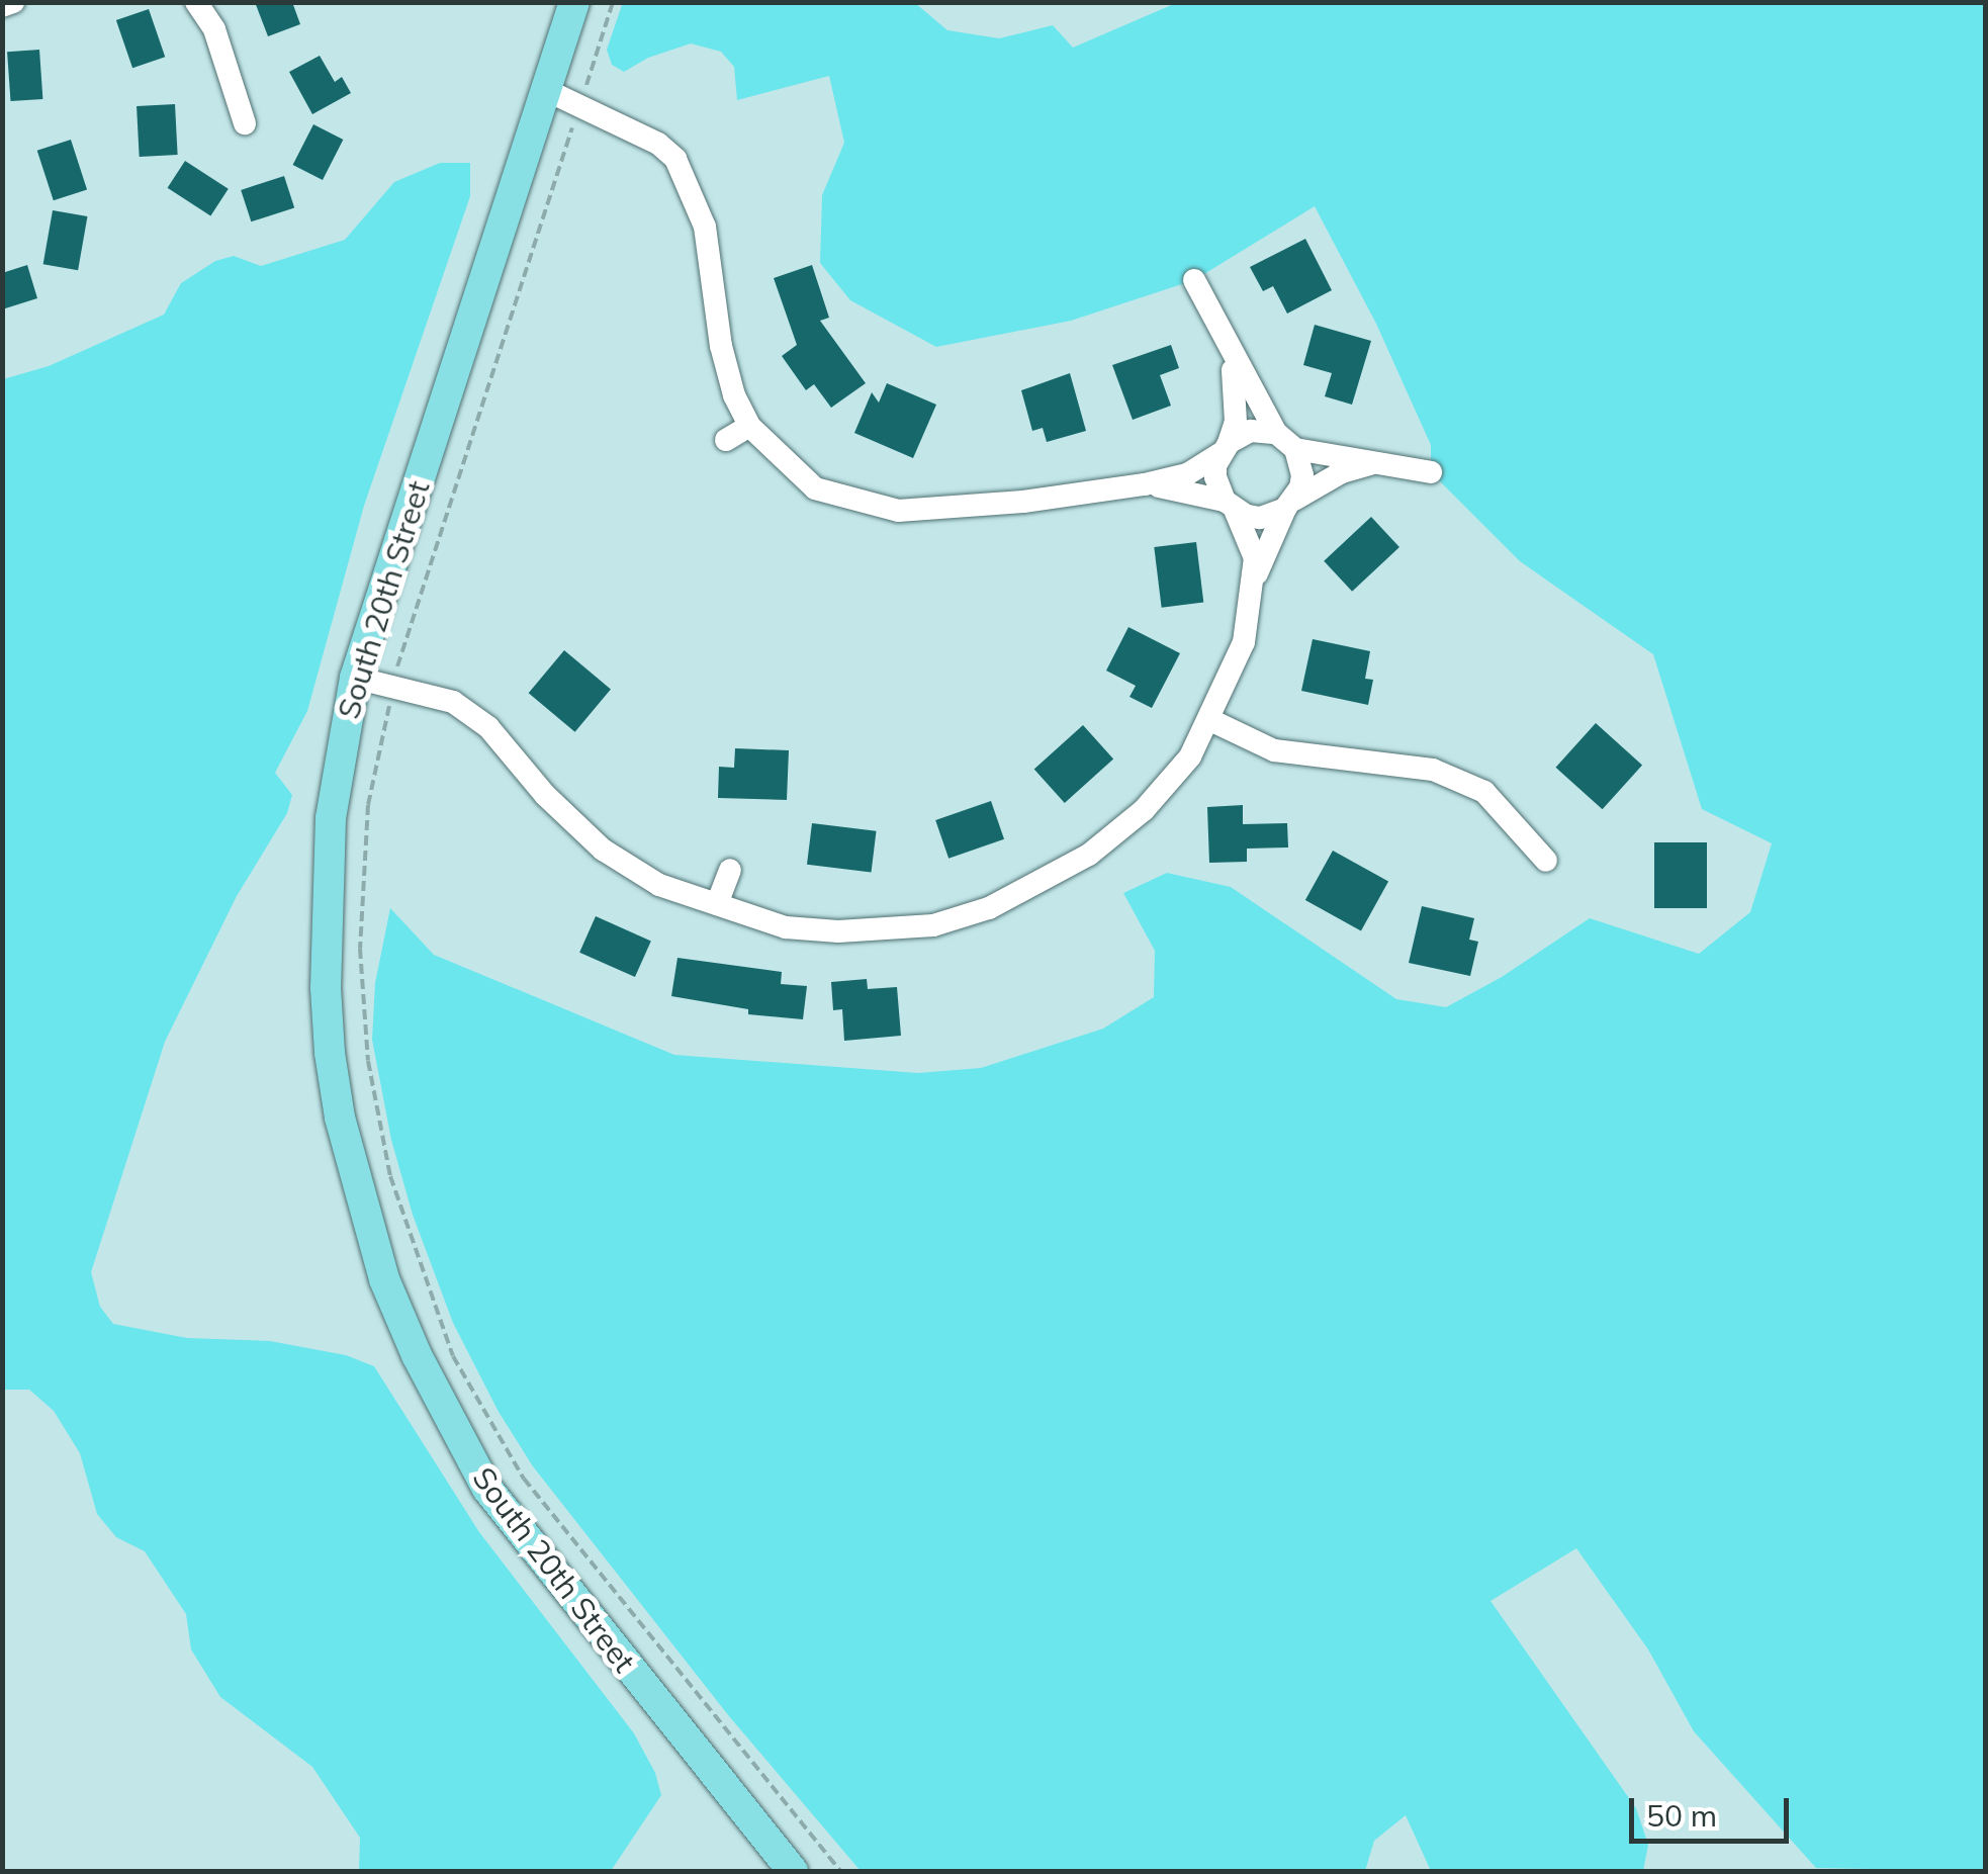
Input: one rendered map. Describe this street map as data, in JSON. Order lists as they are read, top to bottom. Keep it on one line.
{"streets":{"main road":["South 20th Street"]},"scale_bar":"50 m"}
